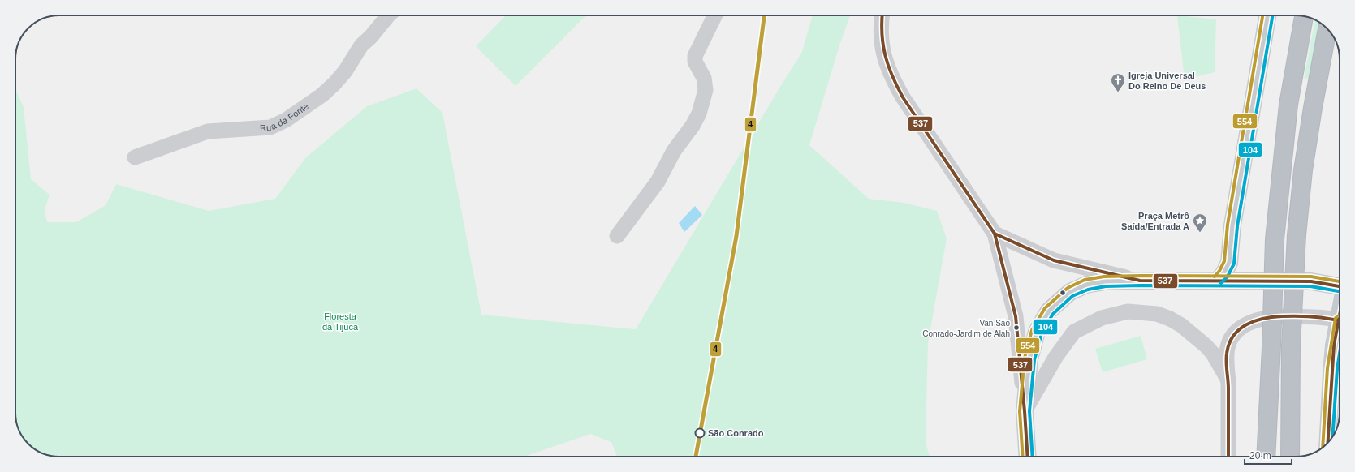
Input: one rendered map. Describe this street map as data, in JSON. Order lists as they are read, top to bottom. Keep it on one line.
{"streets":{"street":["Rua da Fonte"]},"parks":["Floresta da Tijuca"],"places":{"church":["Igreja Universal Do Reino De Deus"],"place":["Praça Metrô Saída/Entrada A"],"other":["Van São Conrado-Jardim de Alah","São Conrado"]},"lines":["transit line 4","transit line 537","transit line 104","transit line 554"],"scale_bar":"20 m"}
